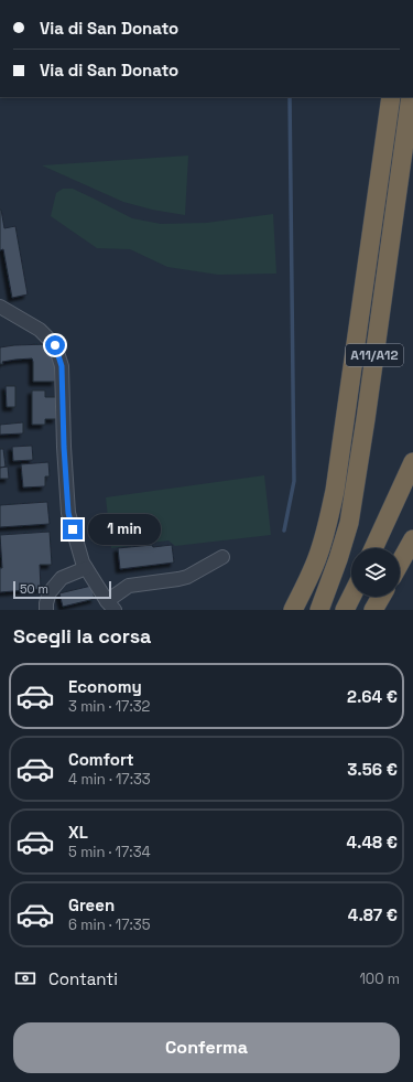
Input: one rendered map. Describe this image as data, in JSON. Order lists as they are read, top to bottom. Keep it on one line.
{"streets":{"highway":["A11/A12"]},"scale_bar":"50 m","page":{"banner":["Via di San Donato","Via di San Donato"],"bubble":"1 min","scale":"50 m","heading":"Scegli la corsa","list":[{"name":"Economy","note":"3 min · 17:32","value":"2.64 €"},{"name":"Comfort","note":"4 min · 17:33","value":"3.56 €"},{"name":"XL","note":"5 min · 17:34","value":"4.48 €"},{"name":"Green","note":"6 min · 17:35","value":"4.87 €"}],"pay":["Contanti","100 m"],"buttons":"Conferma"}}
